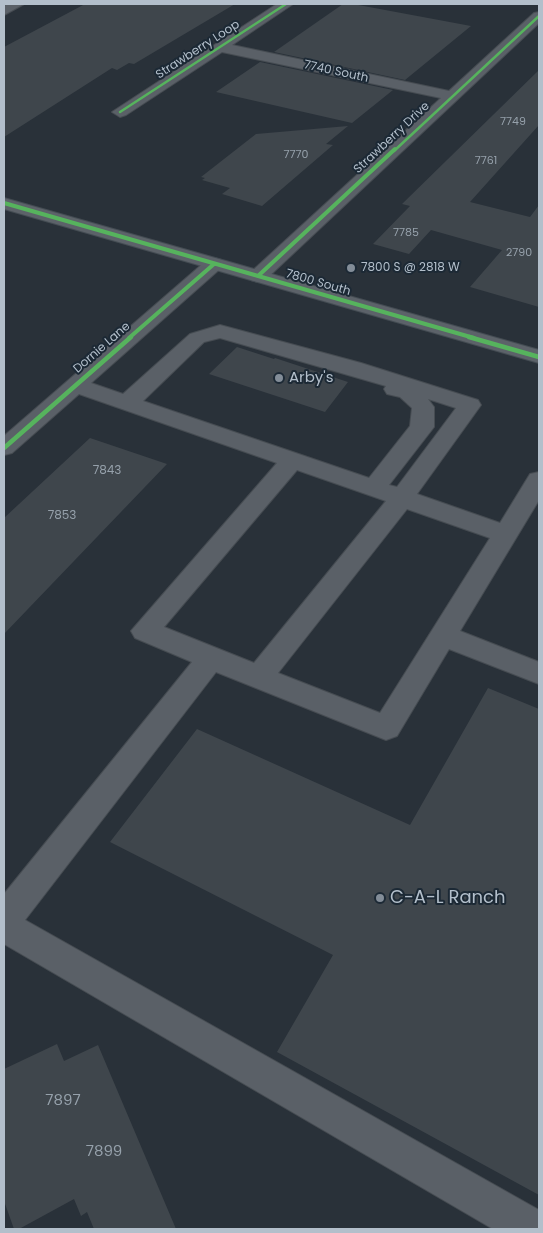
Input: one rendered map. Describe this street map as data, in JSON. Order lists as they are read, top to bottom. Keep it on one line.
{"streets":{"main road":["7800 South"],"street":["Strawberry Loop","7740 South","Strawberry Drive","Dornie Lane"]},"crossings":[["Strawberry Loop","7740 South"],["7740 South","Strawberry Drive"],["Strawberry Drive","7800 South"],["7800 South","Dornie Lane"]],"places":["7800 S @ 2818 W","Arby's","C-A-L Ranch"],"house_numbers":["7749","7770","7761","7785","2790","7843","7853","7897","7899"]}
